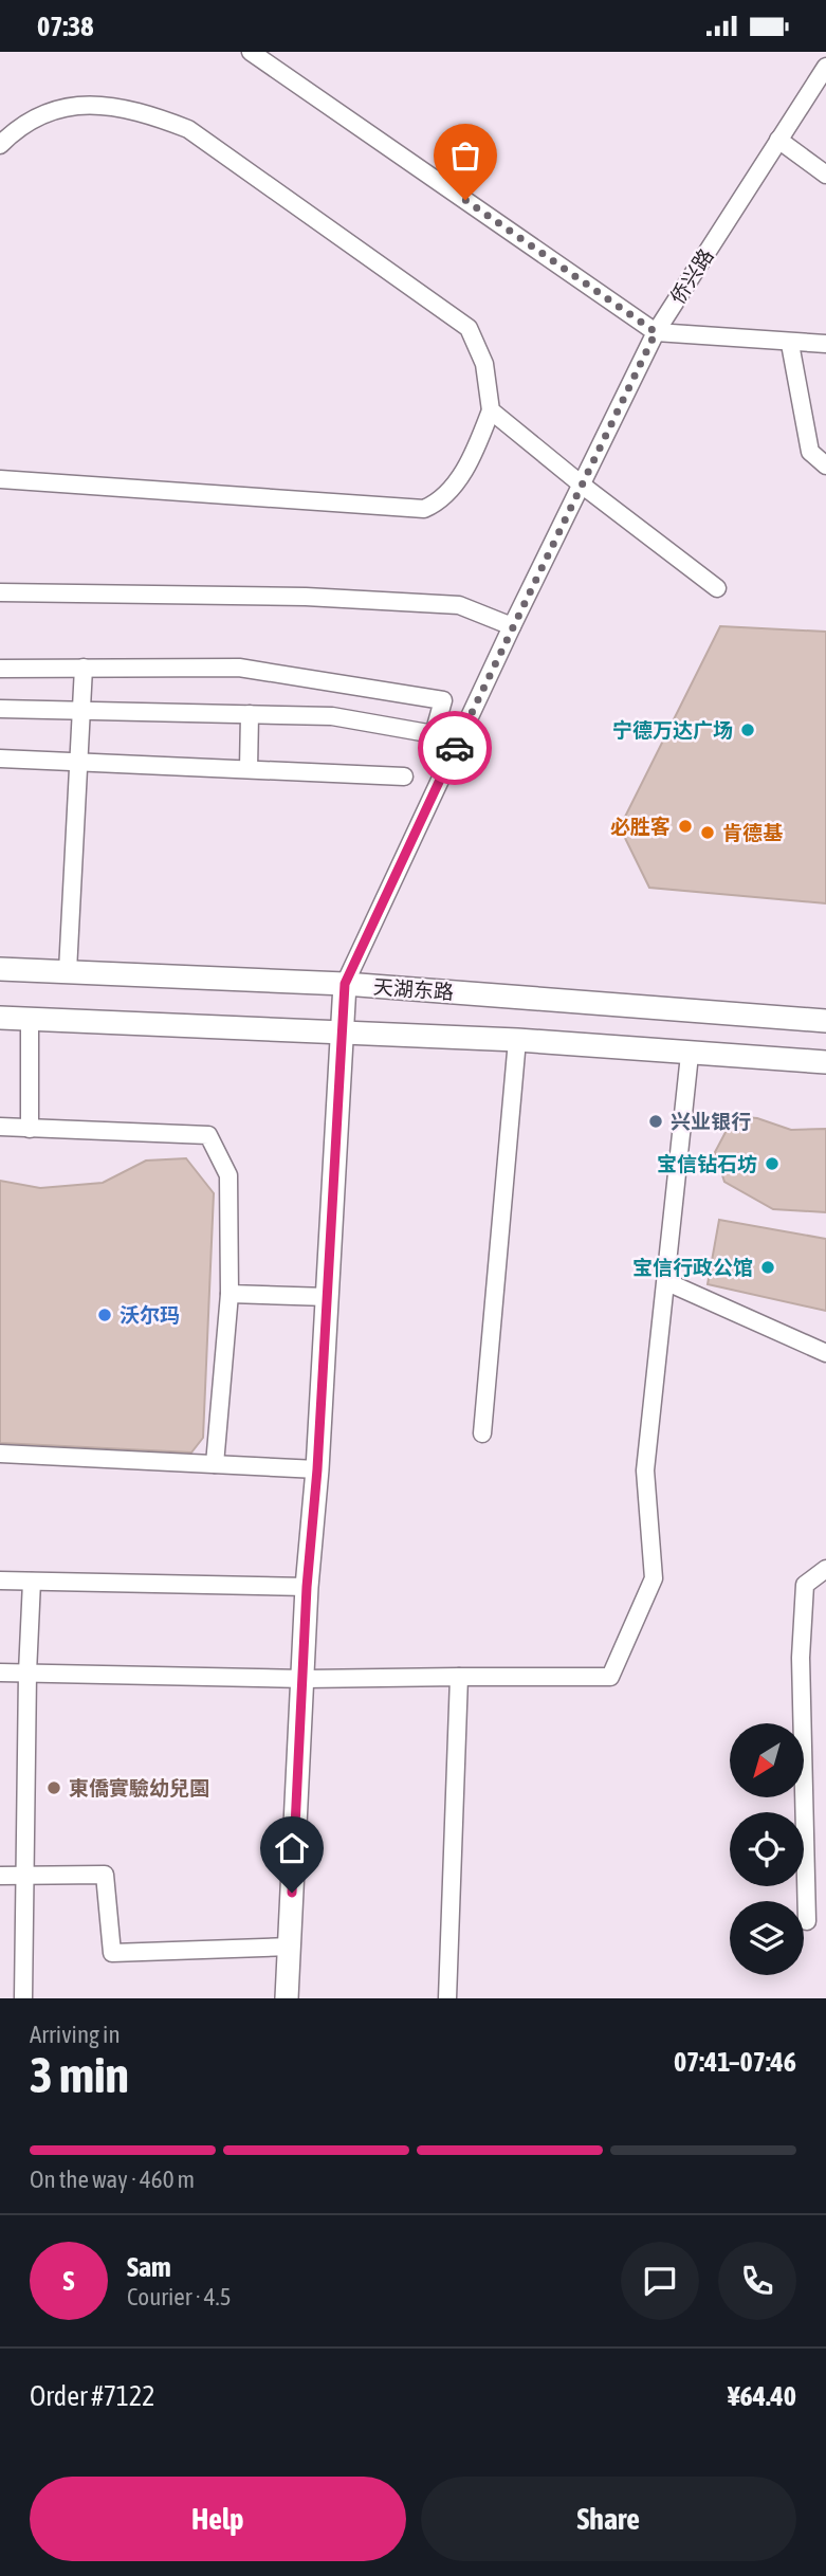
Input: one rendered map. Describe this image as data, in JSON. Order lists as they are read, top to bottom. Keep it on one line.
{"streets":{"main road":["侨兴路","天湖东路"]},"crossings":[["侨兴路","天湖东路"]],"places":["宁德万达广场","必胜客","肯德基","兴业银行","宝信钻石坊","宝信行政公馆","沃尔玛","東僑實驗幼兒園"],"north":"bottom left","page":{"status":"07:38","heading":["3 min","Arriving in","07:41–07:46"],"panel":["Sam","Courier · 4.5","Order #7122","¥64.40"],"bar":"On the way · 460 m","round":"S","buttons":["Help","Share"]}}
